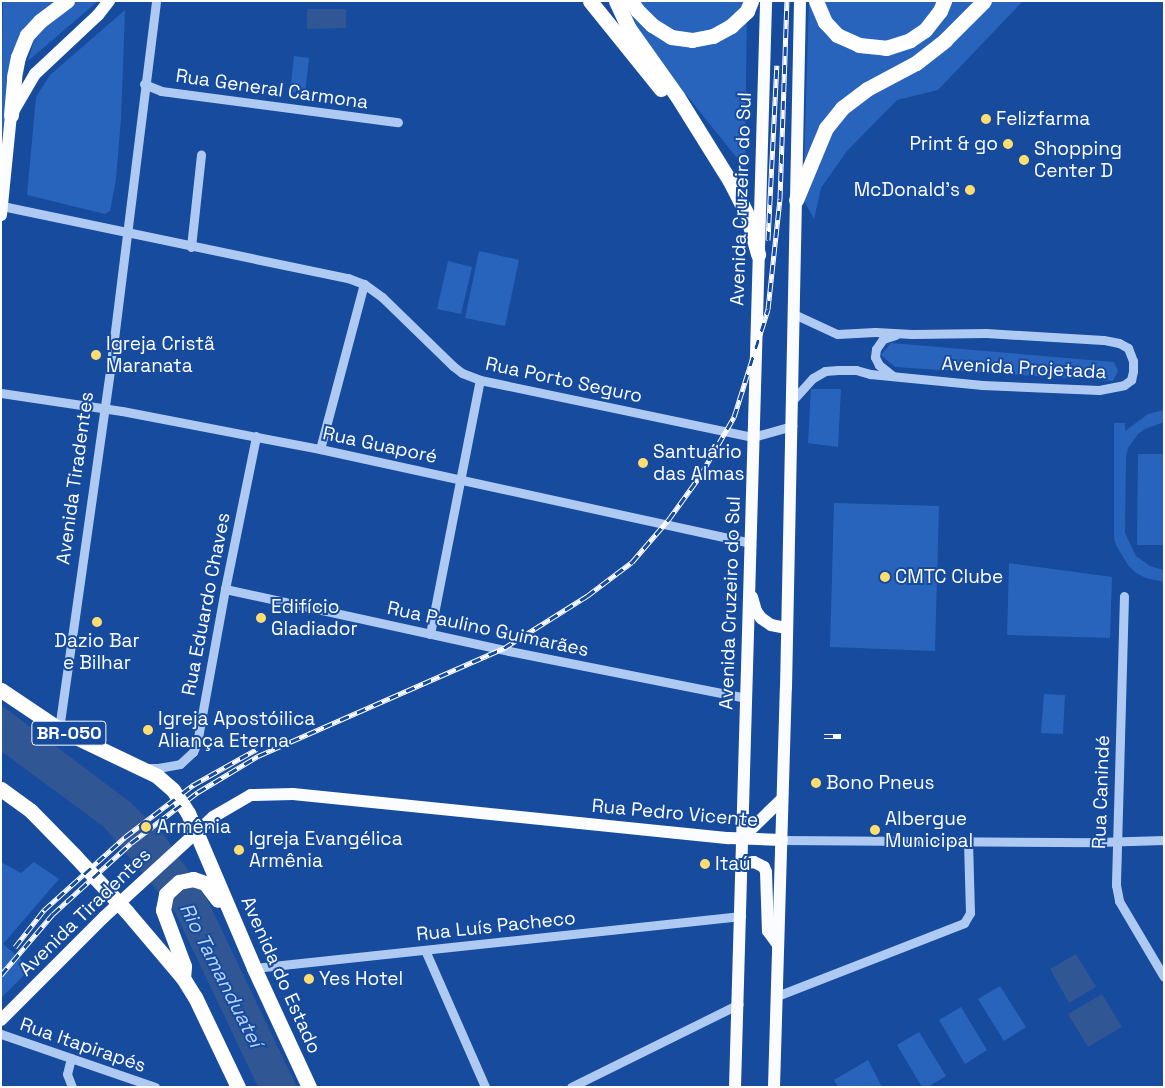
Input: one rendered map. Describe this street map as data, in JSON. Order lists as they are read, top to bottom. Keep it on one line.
{"streets":{"highway":["BR-050","Avenida do Estado"],"main road":["Avenida Cruzeiro do Sul","Avenida Tiradentes","Rua Pedro Vicente"],"street":["Rua General Carmona","Avenida Projetada","Rua Porto Seguro","Rua Guaporé","Rua Eduardo Chaves","Rua Paulino Guimarães","Rua Canindé","Rua Luís Pacheco","Rua Itapirapés"]},"crossings":[["Rua General Carmona","Avenida Tiradentes"],["Avenida Cruzeiro do Sul","Rua Porto Seguro"],["Avenida Cruzeiro do Sul","Rua Guaporé"],["Avenida Cruzeiro do Sul","Rua Paulino Guimarães"],["Avenida Cruzeiro do Sul","Rua Pedro Vicente"],["Avenida Cruzeiro do Sul","Rua Luís Pacheco"],["Rua Porto Seguro","Avenida Tiradentes"],["Rua Guaporé","Avenida Tiradentes"],["Rua Guaporé","Rua Eduardo Chaves"],["Avenida Tiradentes","Rua Pedro Vicente"],["Avenida Tiradentes","Avenida do Estado"],["Rua Eduardo Chaves","Rua Paulino Guimarães"],["Rua Eduardo Chaves","Avenida do Estado"],["Rua Canindé","Rua Pedro Vicente"],["Rua Pedro Vicente","Avenida do Estado"],["Rua Luís Pacheco","Avenida do Estado"]],"water":["Rio Tamanduateí"],"places":["Felizfarma","Print & go","Shopping Center D","McDonald's","Igreja Cristã Maranata","Santuário das Almas","CMTC Clube","Edifício Gladiador","Dazio Bar e Bilhar","Igreja Apostóilica Aliança Eterna","Bono Pneus","Armênia","Albergue Municipal","Igreja Evangélica Armênia","Itaú","Yes Hotel"]}
